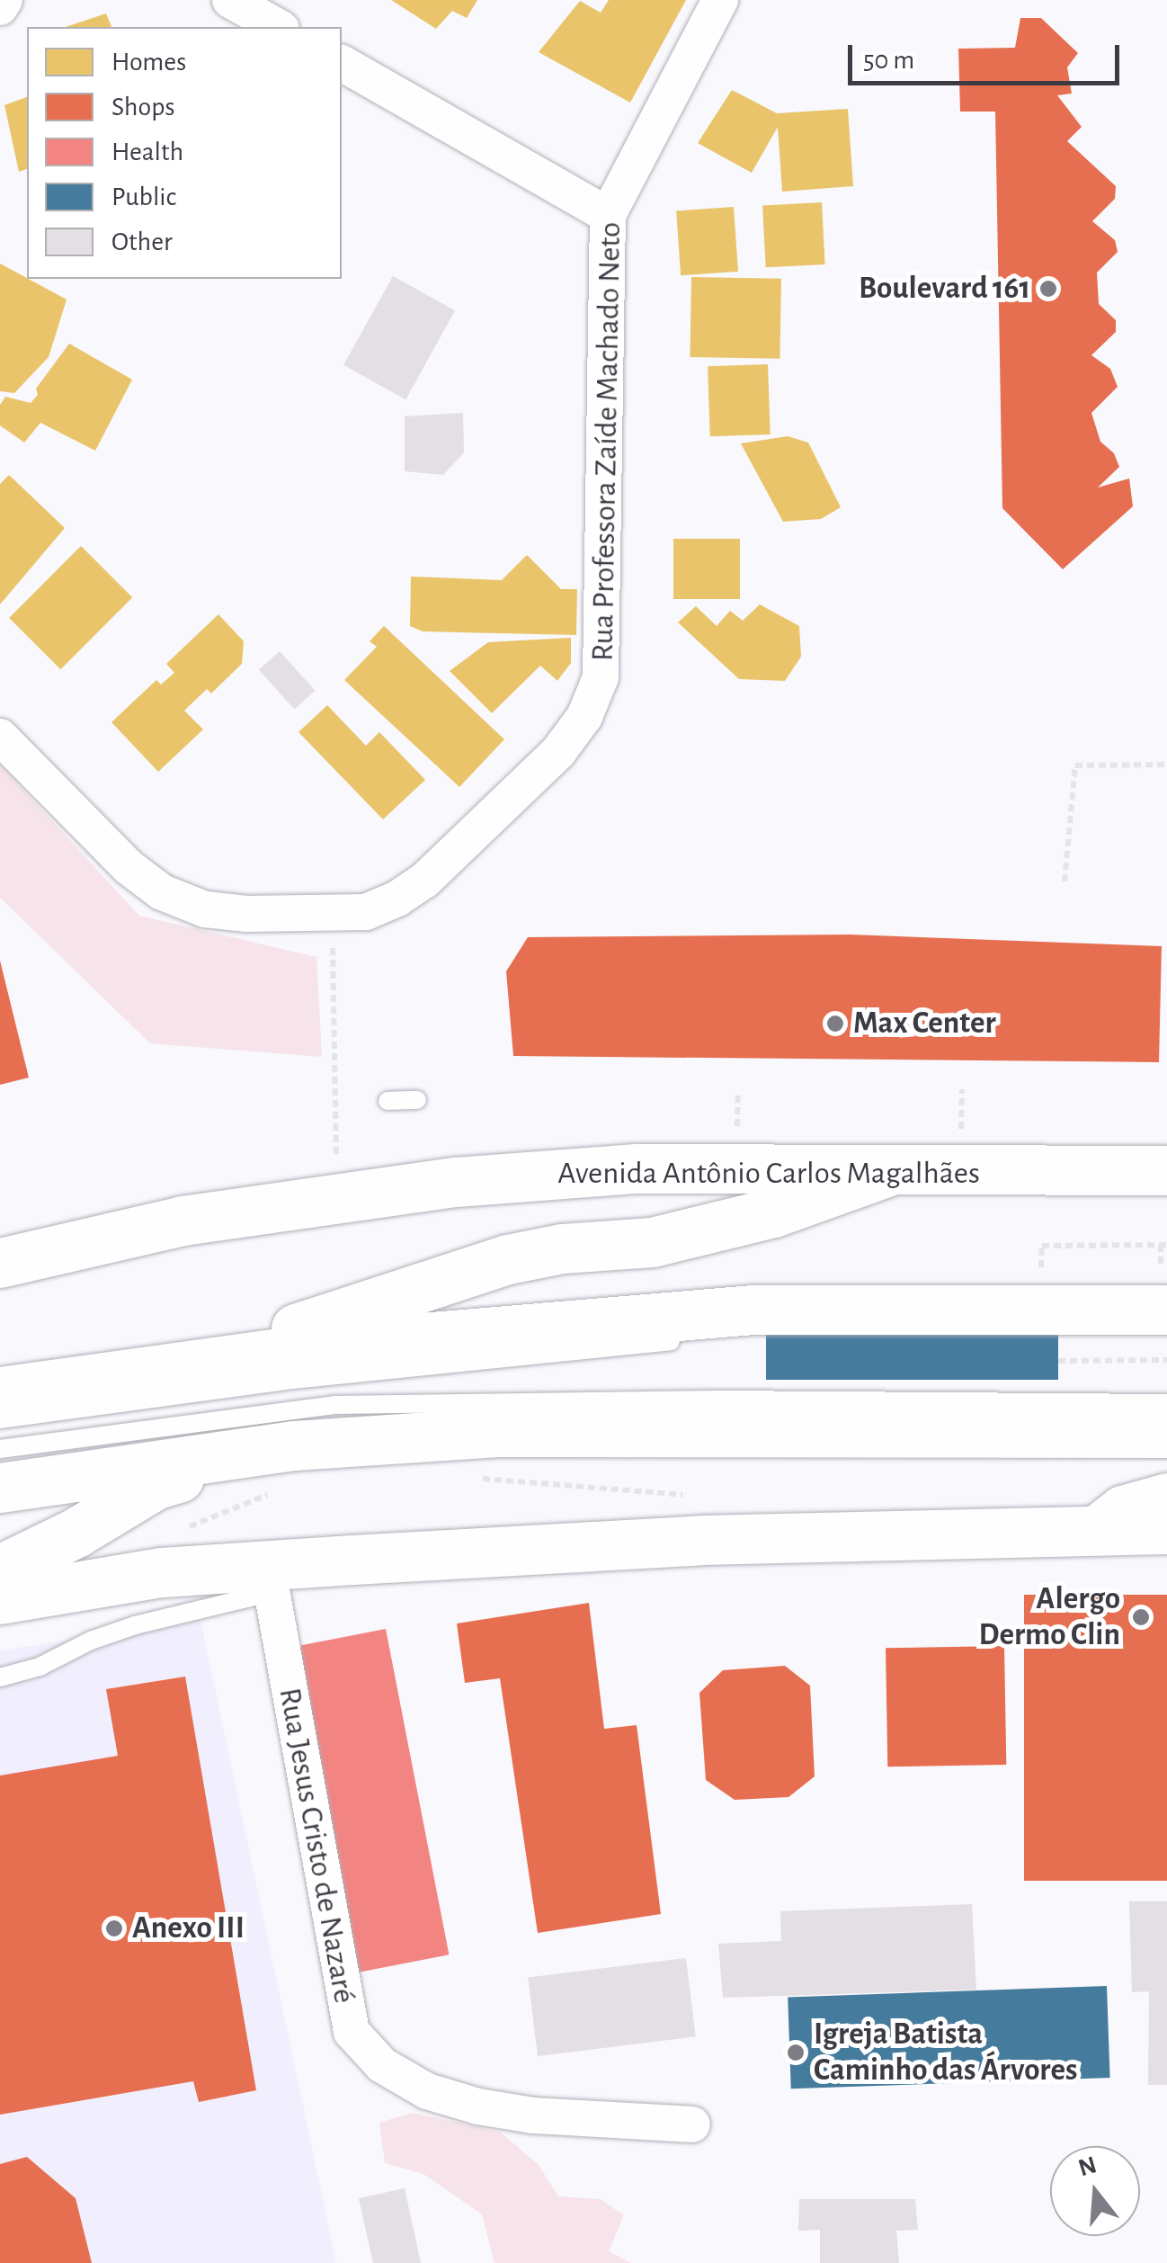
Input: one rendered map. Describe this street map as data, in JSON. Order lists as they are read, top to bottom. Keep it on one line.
{"streets":{"main road":["Avenida Antônio Carlos Magalhães"],"street":["Rua Professora Zaíde Machado Neto","Rua Jesus Cristo de Nazaré"]},"places":["Boulevard 161","Max Center","Alergo Dermo Clin","Anexo III","Igreja Batista Caminho das Árvores"],"legend":["Homes","Shops","Health","Public","Other"],"scale_bar":"50 m","north":"top"}
